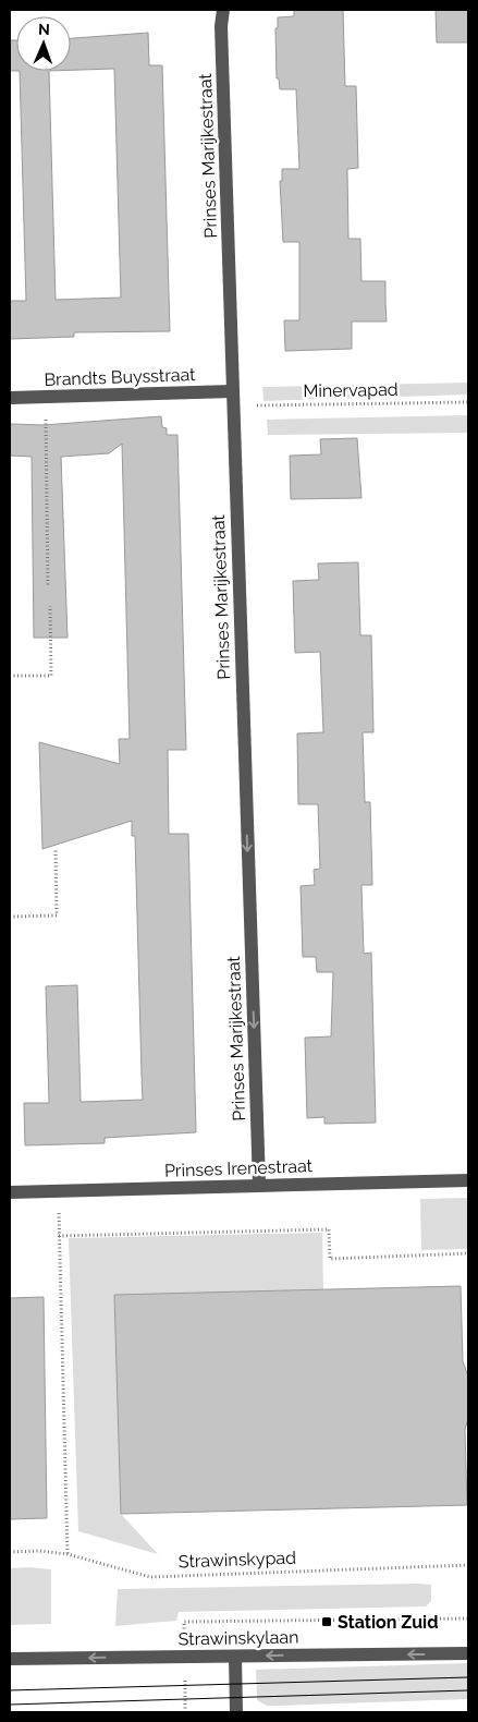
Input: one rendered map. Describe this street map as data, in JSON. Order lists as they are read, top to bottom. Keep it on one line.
{"streets":{"street":["Prinses Marijkestraat","Brandts Buysstraat","Prinses Irenestraat","Strawinskylaan"],"path":["Minervapad","Strawinskypad"]},"crossings":[["Prinses Marijkestraat","Brandts Buysstraat"],["Prinses Marijkestraat","Minervapad"],["Prinses Marijkestraat","Prinses Irenestraat"]],"one_way":["Prinses Marijkestraat","Strawinskylaan"],"places":{"transit":["Station Zuid"]},"north":"top"}
